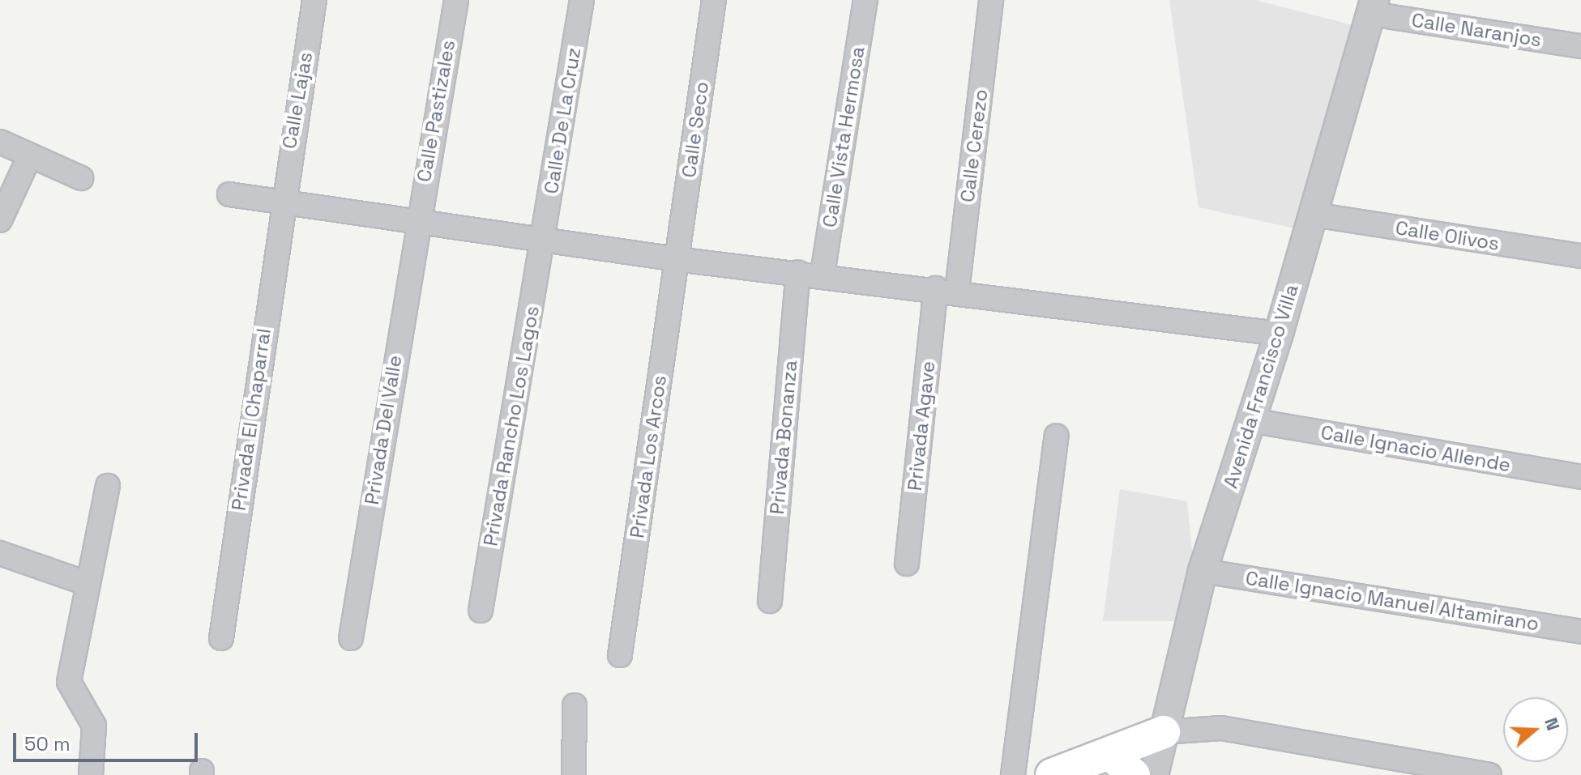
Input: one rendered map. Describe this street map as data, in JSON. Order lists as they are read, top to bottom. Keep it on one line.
{"streets":{"street":["Calle Naranjos","Calle Lajas","Calle Pastizales","Calle De La Cruz","Calle Seco","Calle Vista Hermosa","Calle Cerezo","Calle Olivos","Avenida Francisco Villa","Privada El Chaparral","Privada Rancho Los Lagos","Privada Agave","Privada Del Valle","Privada Bonanza","Calle Ignacio Allende","Privada Los Arcos","Calle Ignacio Manuel Altamirano"]},"crossings":[["Calle Naranjos","Avenida Francisco Villa"],["Calle Lajas","Privada El Chaparral"],["Calle Pastizales","Privada Del Valle"],["Calle De La Cruz","Privada Rancho Los Lagos"],["Calle Seco","Privada Los Arcos"],["Calle Cerezo","Privada Agave"],["Calle Olivos","Avenida Francisco Villa"],["Avenida Francisco Villa","Calle Ignacio Allende"],["Avenida Francisco Villa","Calle Ignacio Manuel Altamirano"]],"scale_bar":"50 m","north":"right"}
